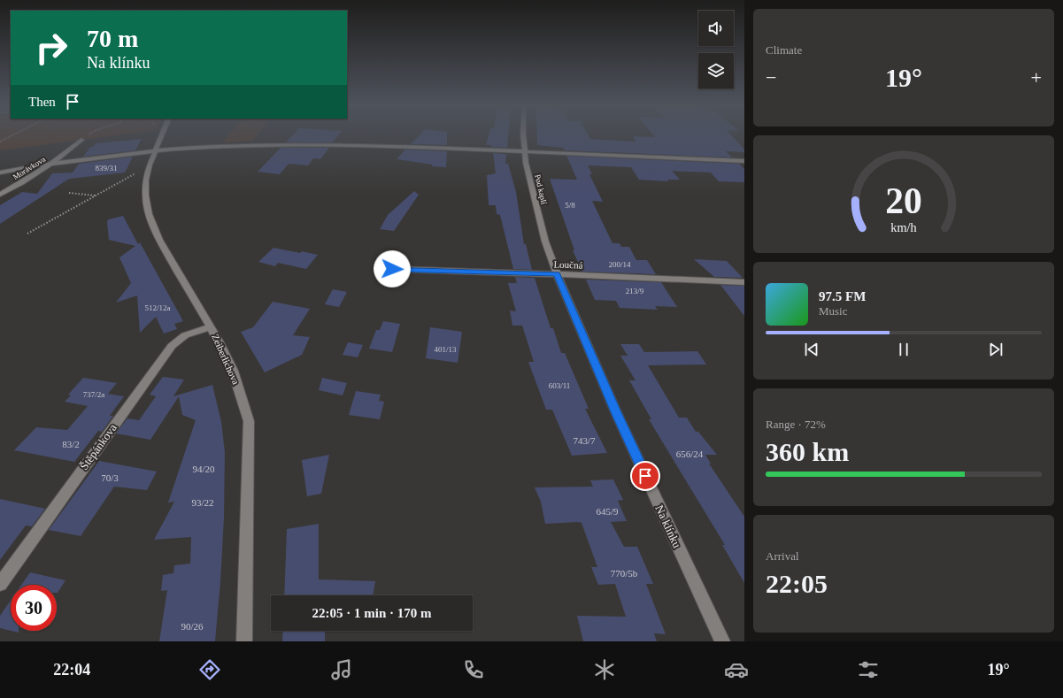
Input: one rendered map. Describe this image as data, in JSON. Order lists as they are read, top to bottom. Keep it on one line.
{"streets":{"street":["Morávkova","Pod kaplí","Loučná","Zeiberlichova","Štěpánkova","Na klínku"]},"crossings":[["Pod kaplí","Loučná"],["Pod kaplí","Na klínku"],["Loučná","Na klínku"],["Zeiberlichova","Štěpánkova"]],"house_numbers":["839/31","5/8","200/14","213/9","512/12a","401/13","603/11","737/2a","743/7","83/2","656/24","94/20","70/3","93/22","645/9","770/5b","90/26"],"page":{"tile":["Climate",["Range · 72%","360 km"],["Arrival","22:05"]],"turn":["70 m","Na klínku"],"heat":["−","19°","+"],"then":"Then","song":["97.5 FM","Music"],"limit":"30","trip":"22:05 · 1 min · 170 m","tabs":["22:04","19°"],"gauge":["20","km/h"]}}
